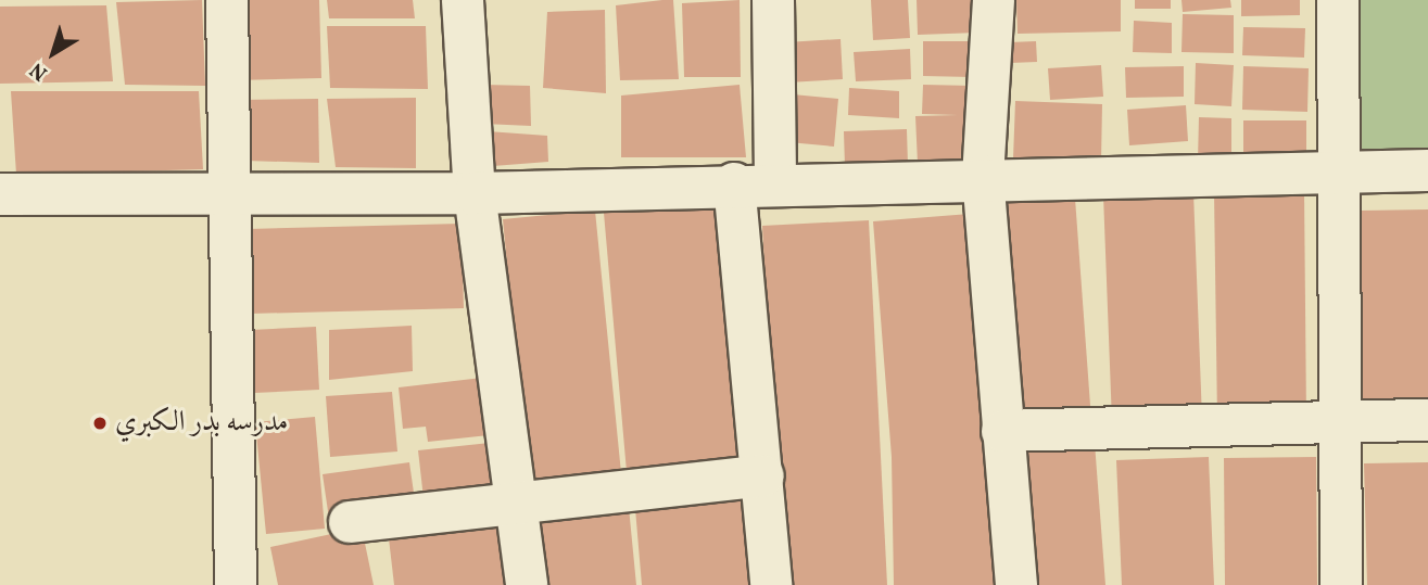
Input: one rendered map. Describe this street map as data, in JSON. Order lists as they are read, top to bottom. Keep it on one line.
{"places":["مدرسه بدر الكبري"],"north":"bottom left"}
